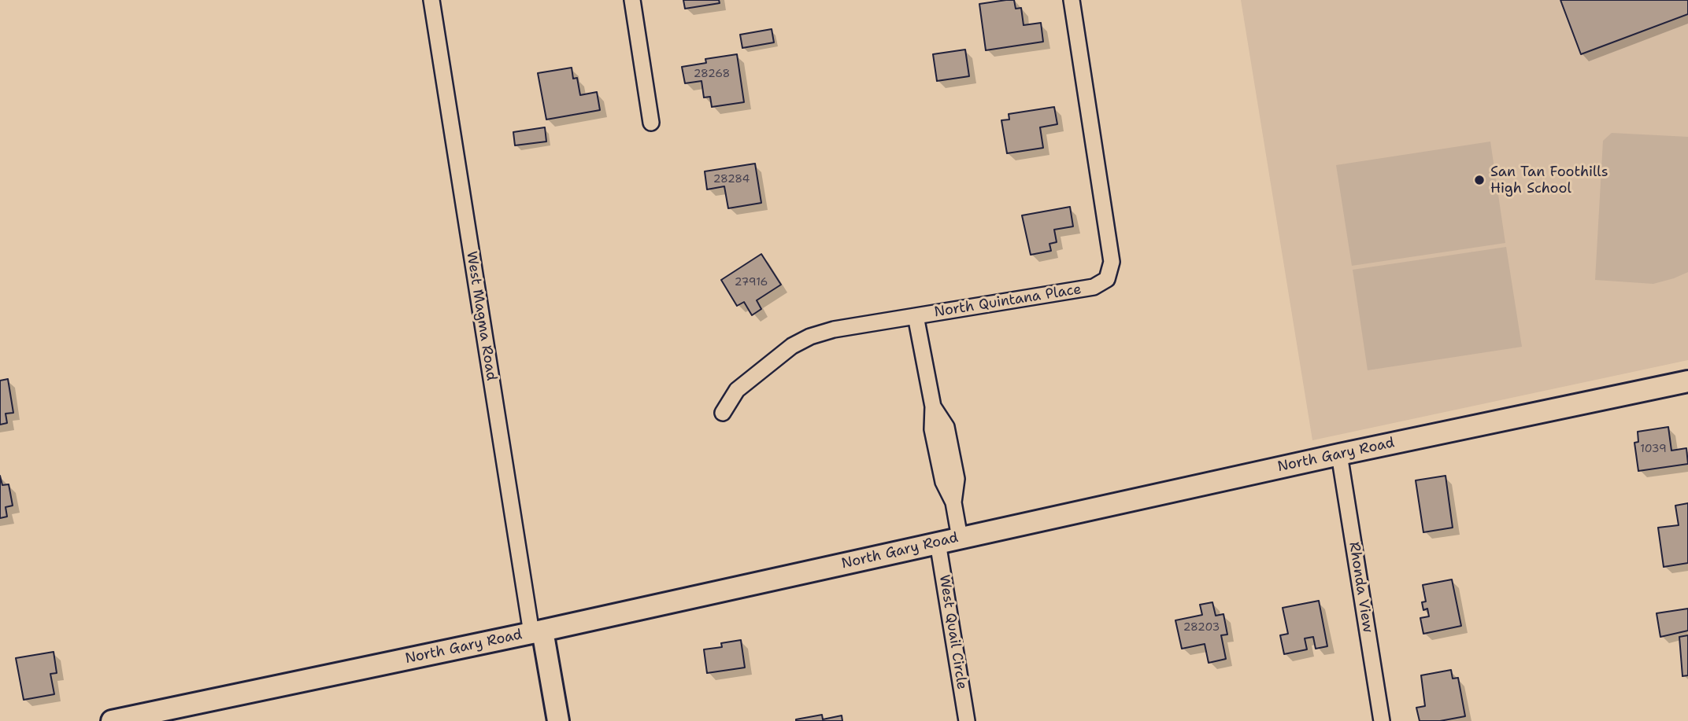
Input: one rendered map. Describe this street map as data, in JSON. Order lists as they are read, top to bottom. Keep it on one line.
{"streets":{"street":["North Quintana Place","West Magma Road","North Gary Road","Rhonda View","West Quail Circle"]},"crossings":[["West Magma Road","North Gary Road"],["North Gary Road","Rhonda View"],["North Gary Road","West Quail Circle"]],"places":["San Tan Foothills High School"],"house_numbers":["28268","28284","27916","1039","28203"]}
